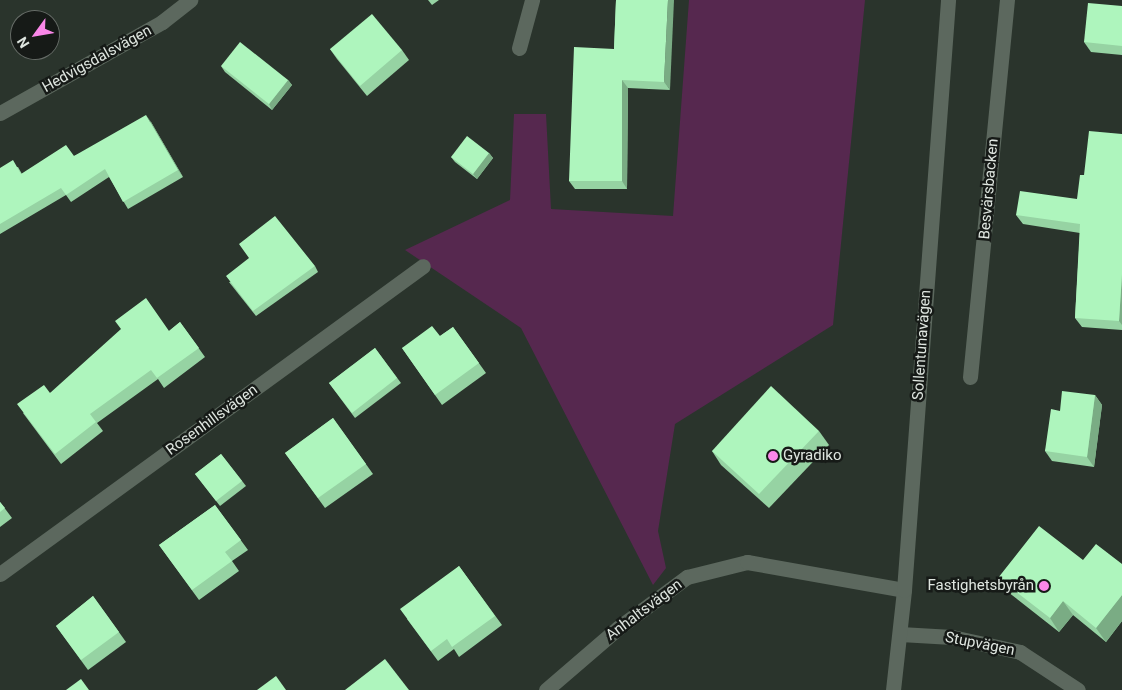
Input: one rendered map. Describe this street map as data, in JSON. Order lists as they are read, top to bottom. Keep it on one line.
{"streets":{"street":["Hedvigsdalsvägen","Besvärsbacken","Sollentunavägen","Rosenhillsvägen","Anhaltsvägen","Stupvägen"]},"crossings":[["Sollentunavägen","Anhaltsvägen"],["Sollentunavägen","Stupvägen"]],"places":["Gyradiko","Fastighetsbyrån"],"north":"bottom left"}
